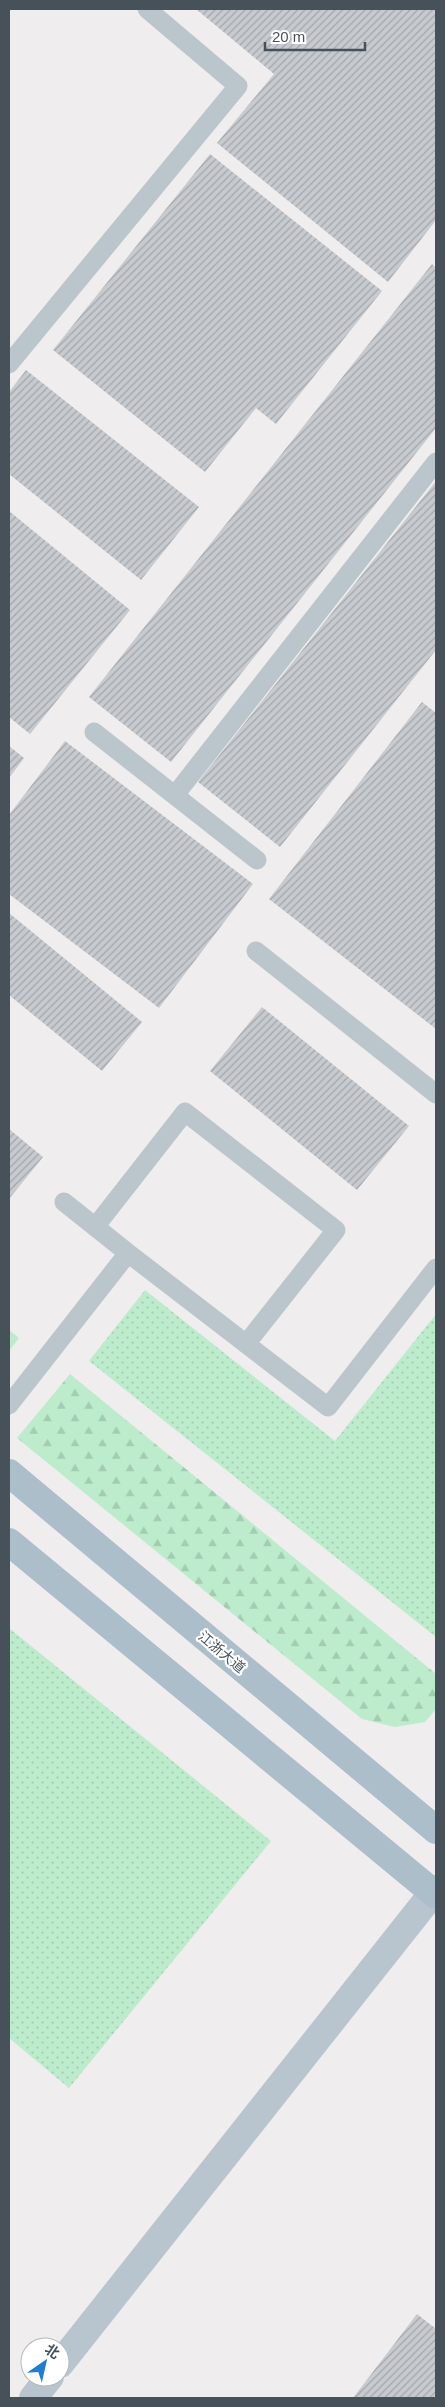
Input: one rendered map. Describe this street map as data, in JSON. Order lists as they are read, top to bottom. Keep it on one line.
{"streets":{"main road":["江浙大道"]},"scale_bar":"20 m","north":"top right"}
